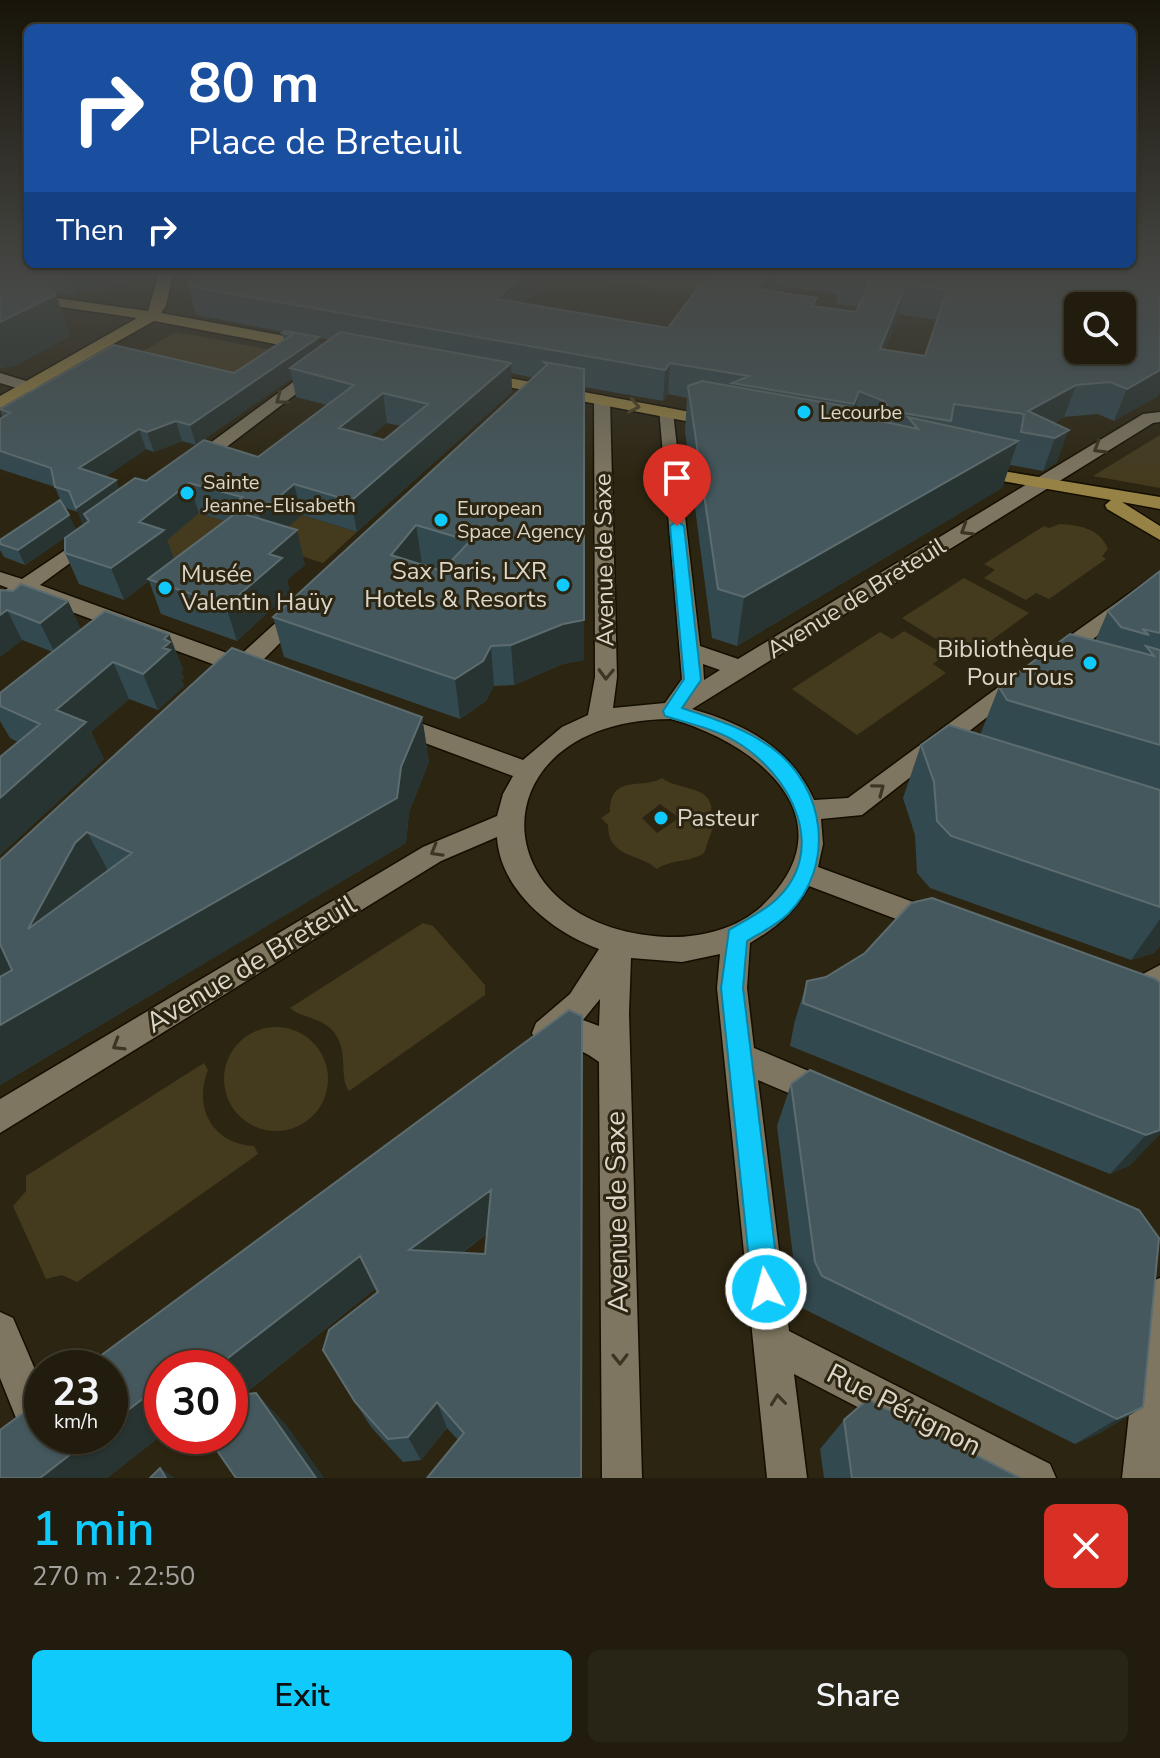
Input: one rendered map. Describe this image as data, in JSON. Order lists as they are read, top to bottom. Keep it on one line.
{"streets":{"street":["Avenue de Saxe","Avenue de Breteuil","Rue Pérignon"]},"crossings":[["Avenue de Saxe","Avenue de Breteuil"]],"places":["Lecourbe","Sainte Jeanne-Elisabeth","European Space Agency","Sax Paris, LXR Hotels & Resorts","Musée Valentin Haüy","Bibliothèque Pour Tous","Pasteur"],"page":{"turn":["80 m","Place de Breteuil"],"then":"Then","speed":"23 km/h","limit":"30","heading":["1 min","270 m · 22:50"],"buttons":["Exit","Share"]}}
